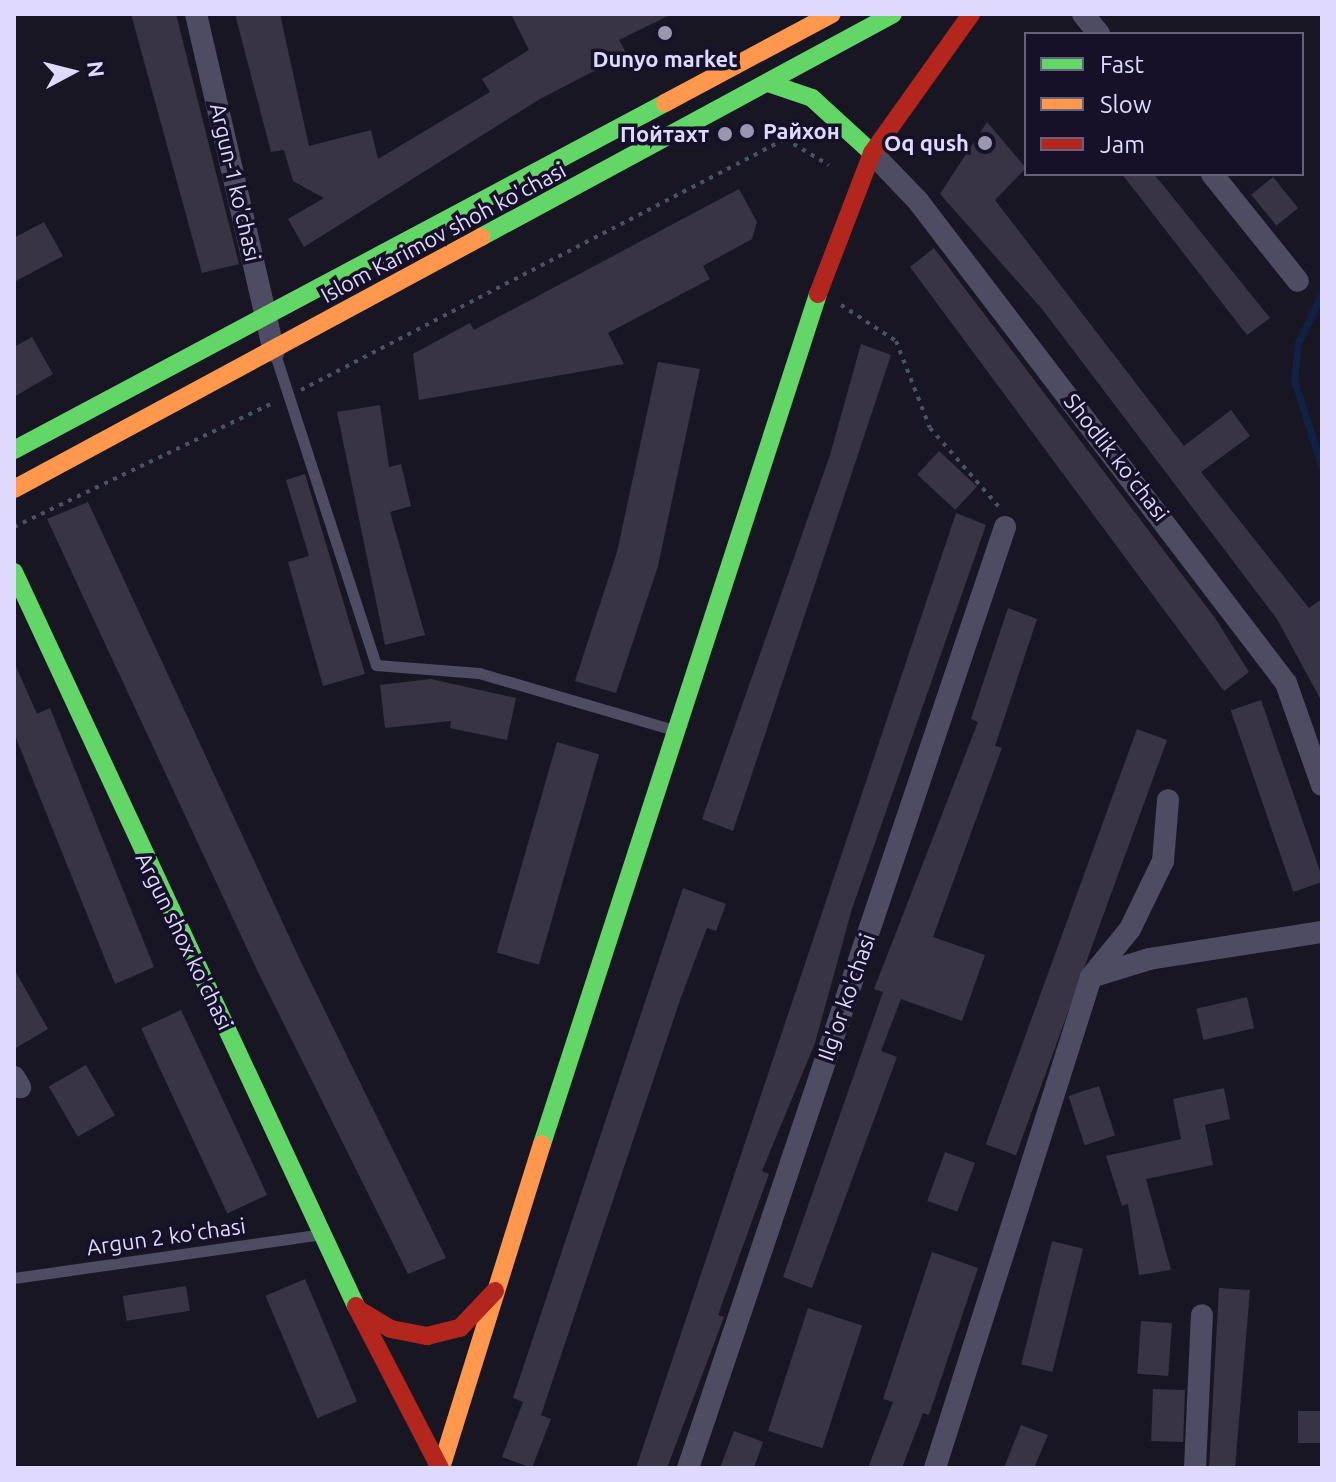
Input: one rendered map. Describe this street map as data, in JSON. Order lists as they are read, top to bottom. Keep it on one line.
{"streets":{"main road":["Islom Karimov shoh ko'chasi","Argun shox ko'chasi"],"street":["Argun-1 ko'chasi","Shodlik ko'chasi","Ilg'or ko'chasi"],"lane":["Argun 2 ko'chasi"]},"crossings":[["Argun-1 ko'chasi","Islom Karimov shoh ko'chasi"],["Argun shox ko'chasi","Argun 2 ko'chasi"]],"places":["Dunyo market","Райхон","Пойтахт","Oq qush"],"legend":["Fast","Slow","Jam"],"north":"right"}
